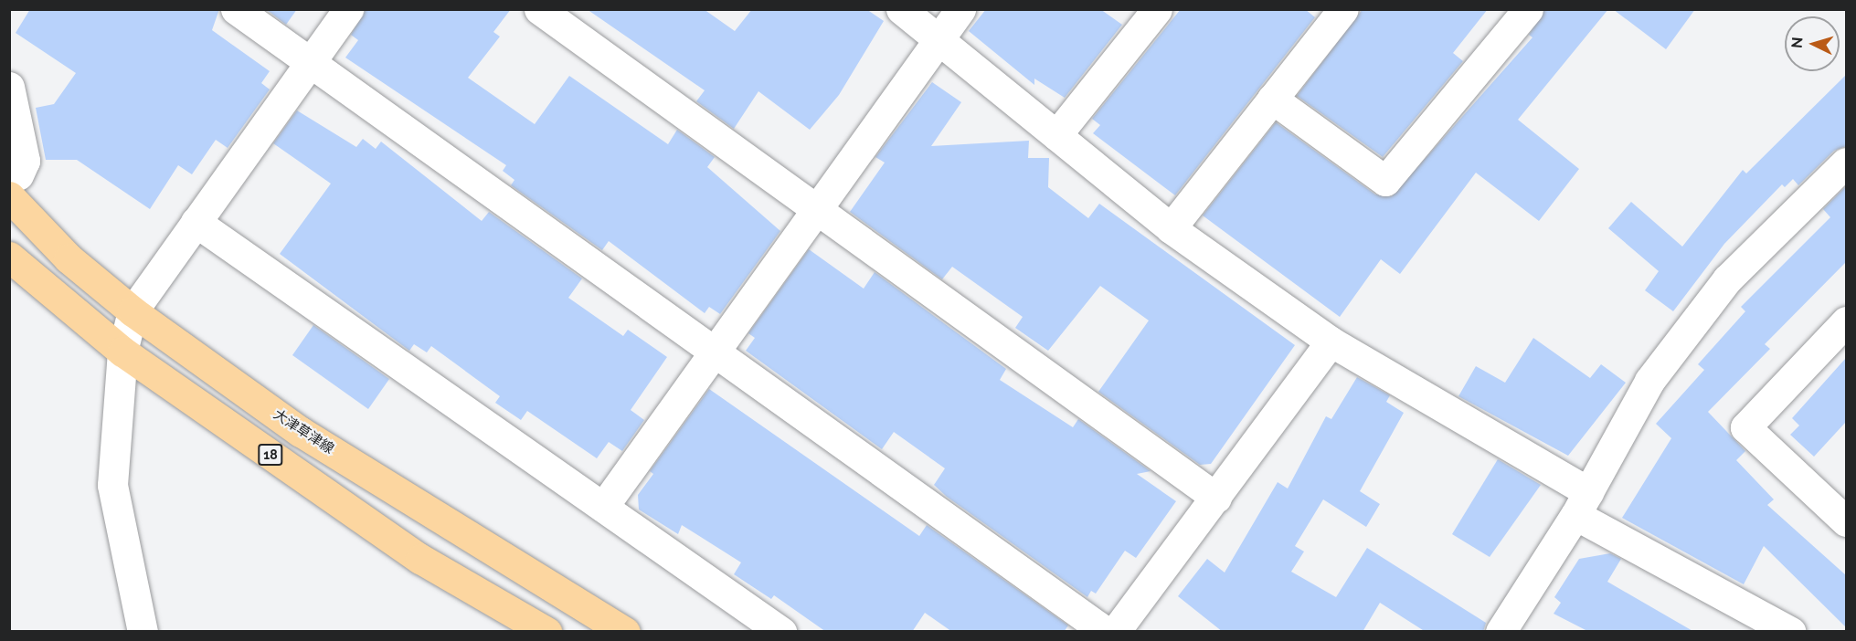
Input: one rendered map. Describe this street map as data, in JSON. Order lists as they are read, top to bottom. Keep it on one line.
{"streets":{"main road":["大津草津線","18"]},"north":"left"}
